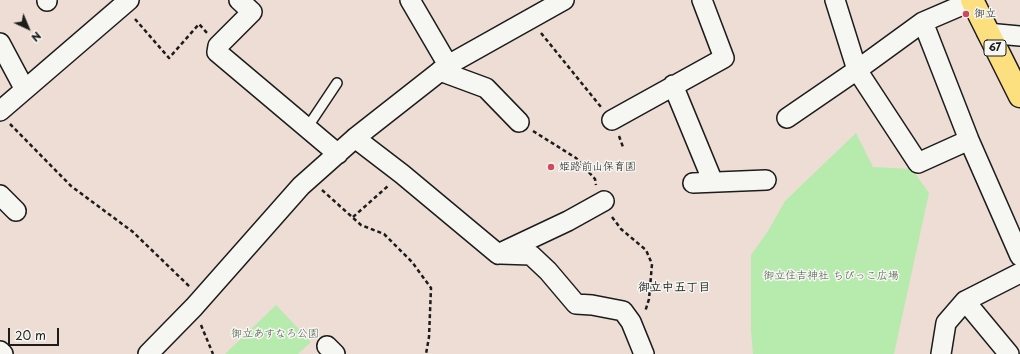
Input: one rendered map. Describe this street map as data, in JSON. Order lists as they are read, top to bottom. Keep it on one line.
{"streets":{"main road":["67"]},"districts":["御立中五丁目"],"parks":["御立住吉神社 ちびっこ広場","御立あすなろ公園"],"places":["御立","姫路前山保育園"],"scale_bar":"20 m","north":"bottom right"}
